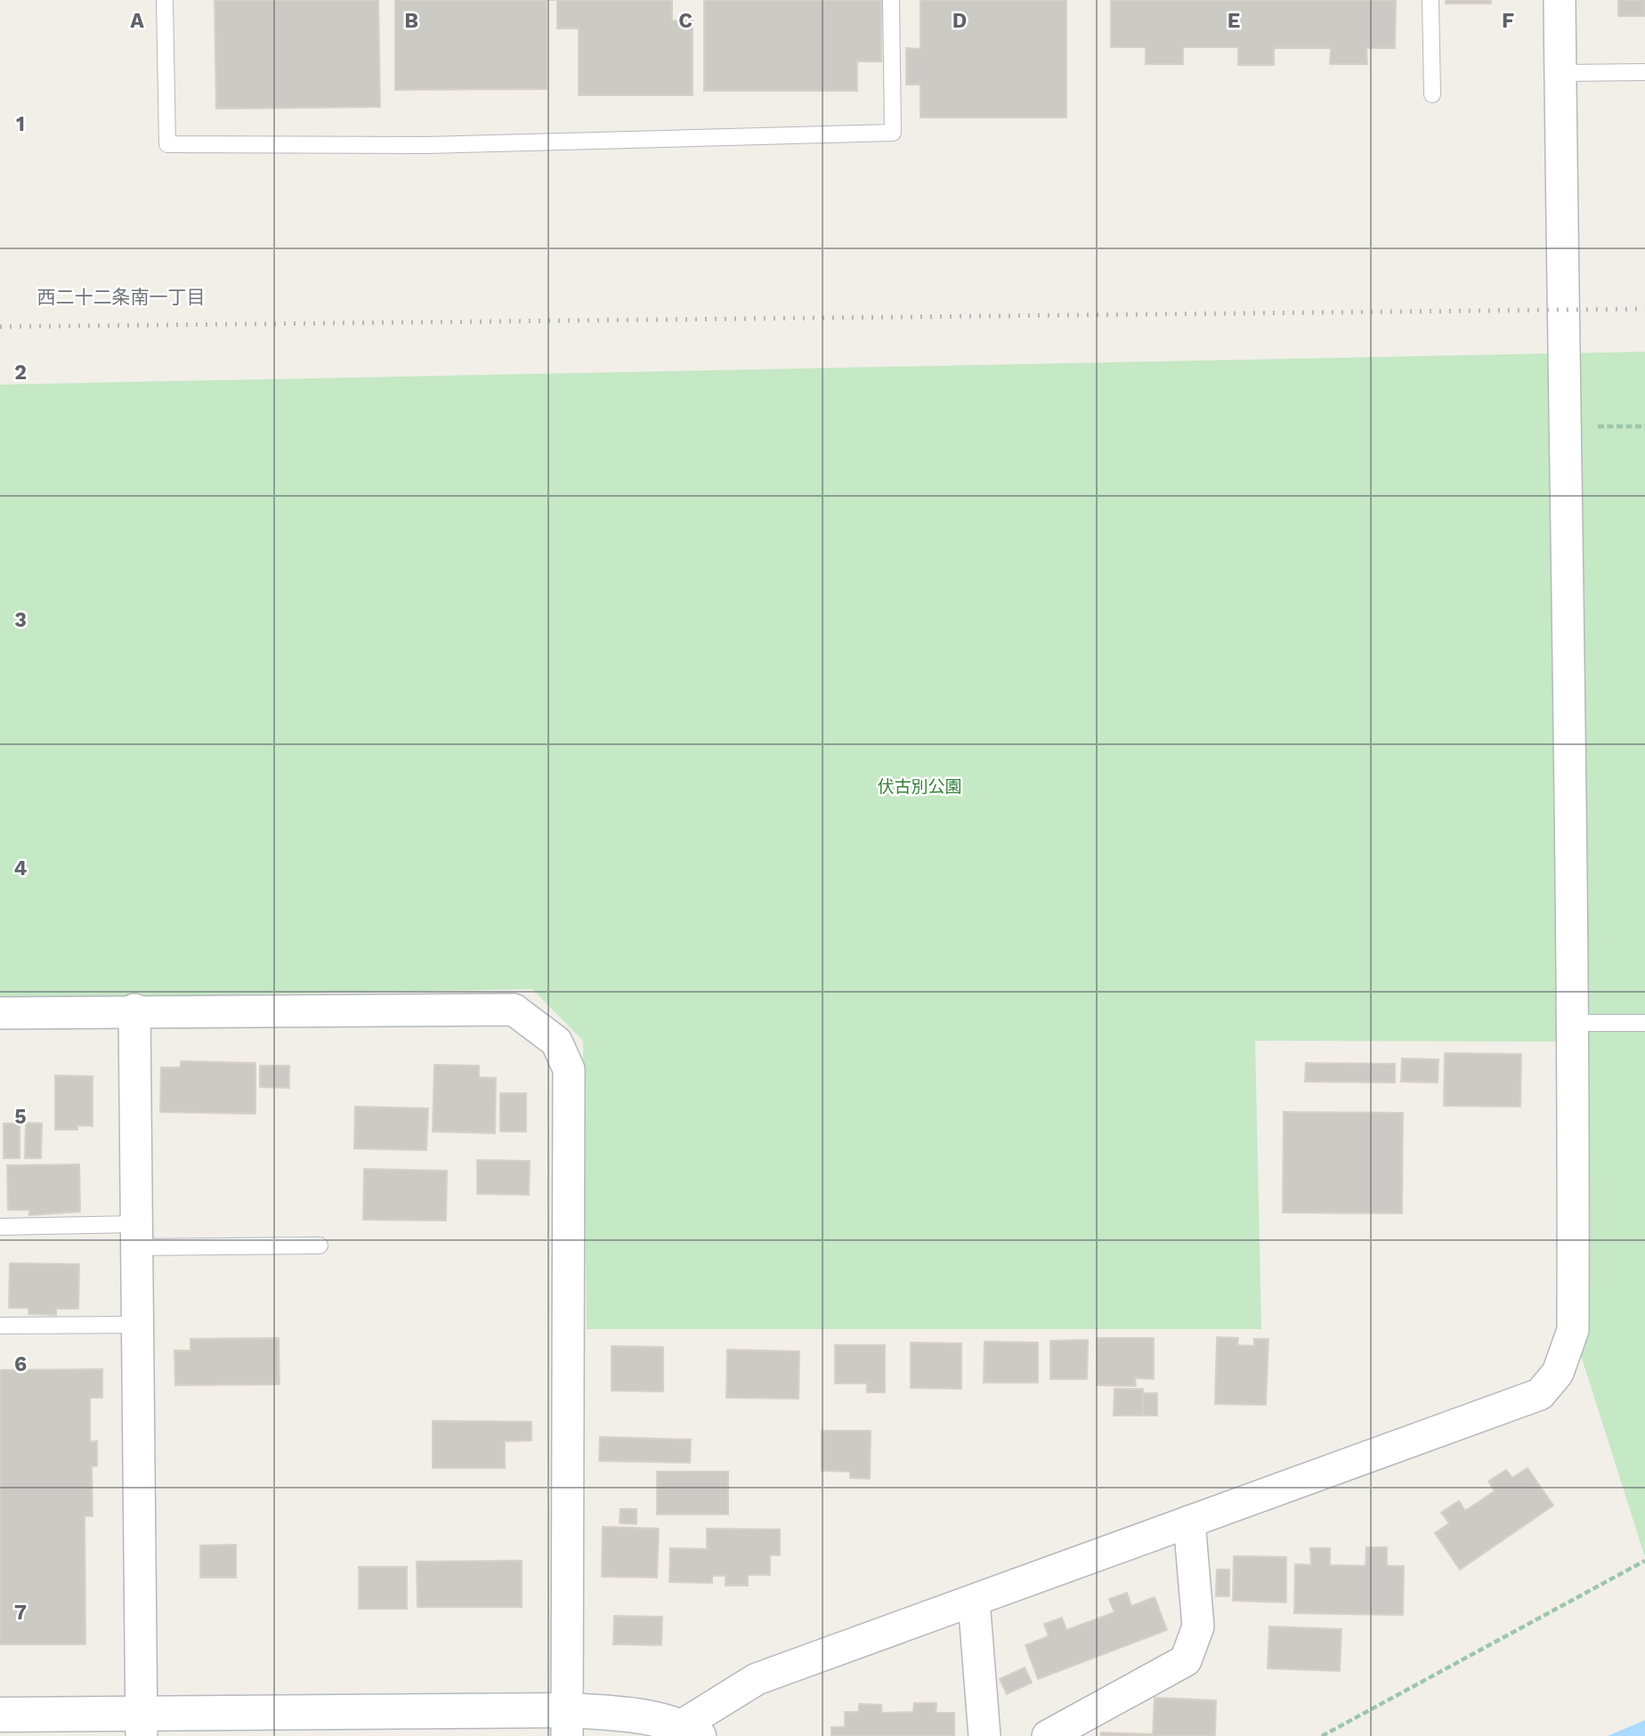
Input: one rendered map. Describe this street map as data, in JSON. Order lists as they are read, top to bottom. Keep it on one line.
{"districts":["西二十二条南一丁目"],"parks":["伏古別公園"],"grid":{"columns":["A","B","C","D","E","F"],"rows":["1","2","3","4","5","6","7"]}}
